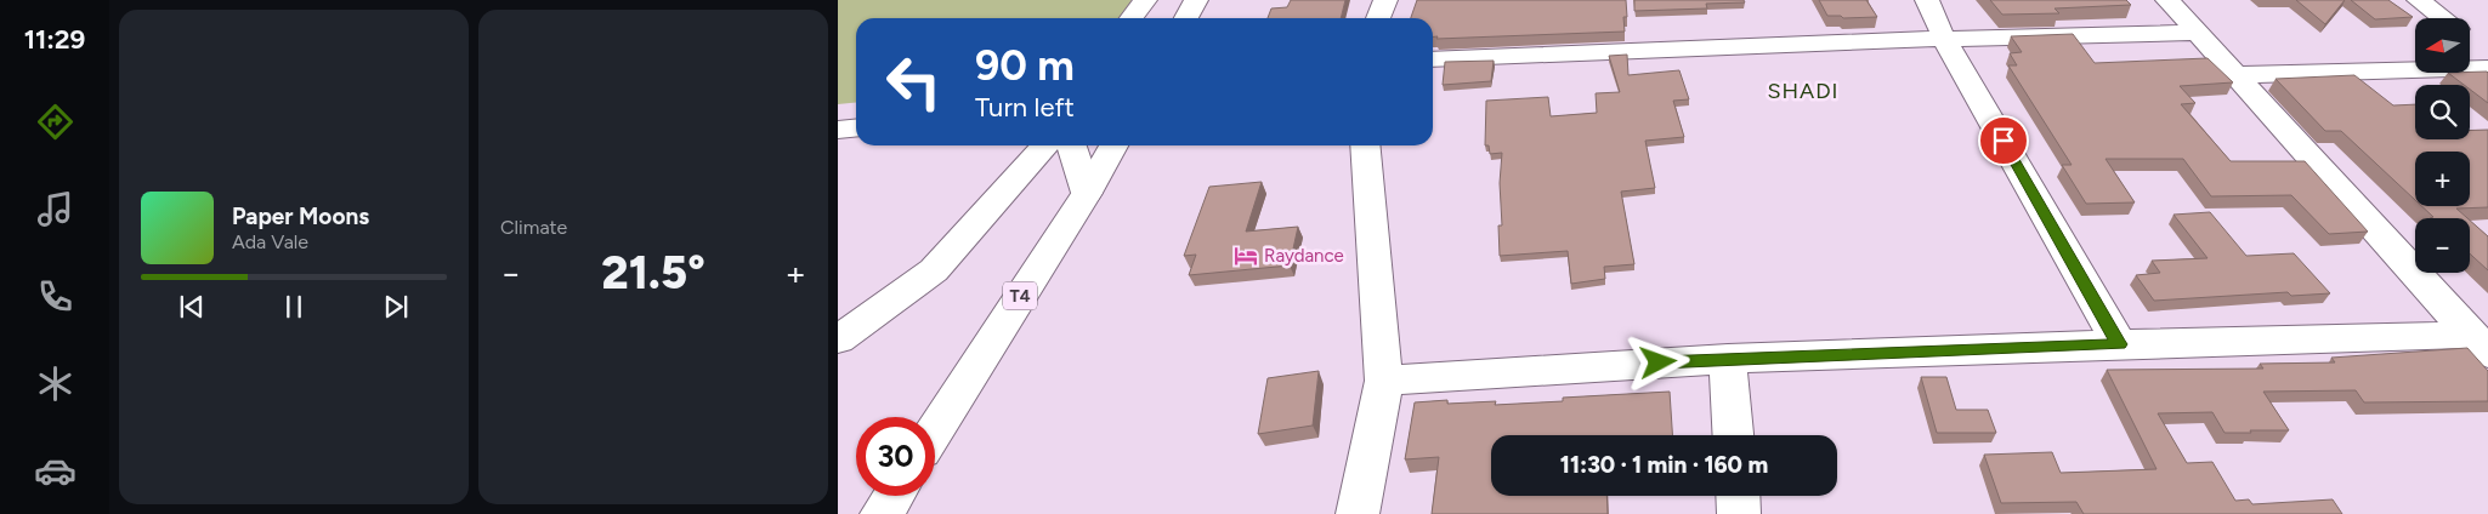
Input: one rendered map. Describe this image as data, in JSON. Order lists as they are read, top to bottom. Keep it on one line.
{"streets":{"main road":["T4"]},"districts":["SHADI"],"places":{"hotel":["Raydance"]},"north":"left","page":{"tabs":"11:29","tile":"Climate","map_buttons":["+","−"],"turn":["90 m","Turn left"],"song":["Paper Moons","Ada Vale"],"heat":["−","21.5°","+"],"limit":"30","trip":"11:30 · 1 min · 160 m"}}
